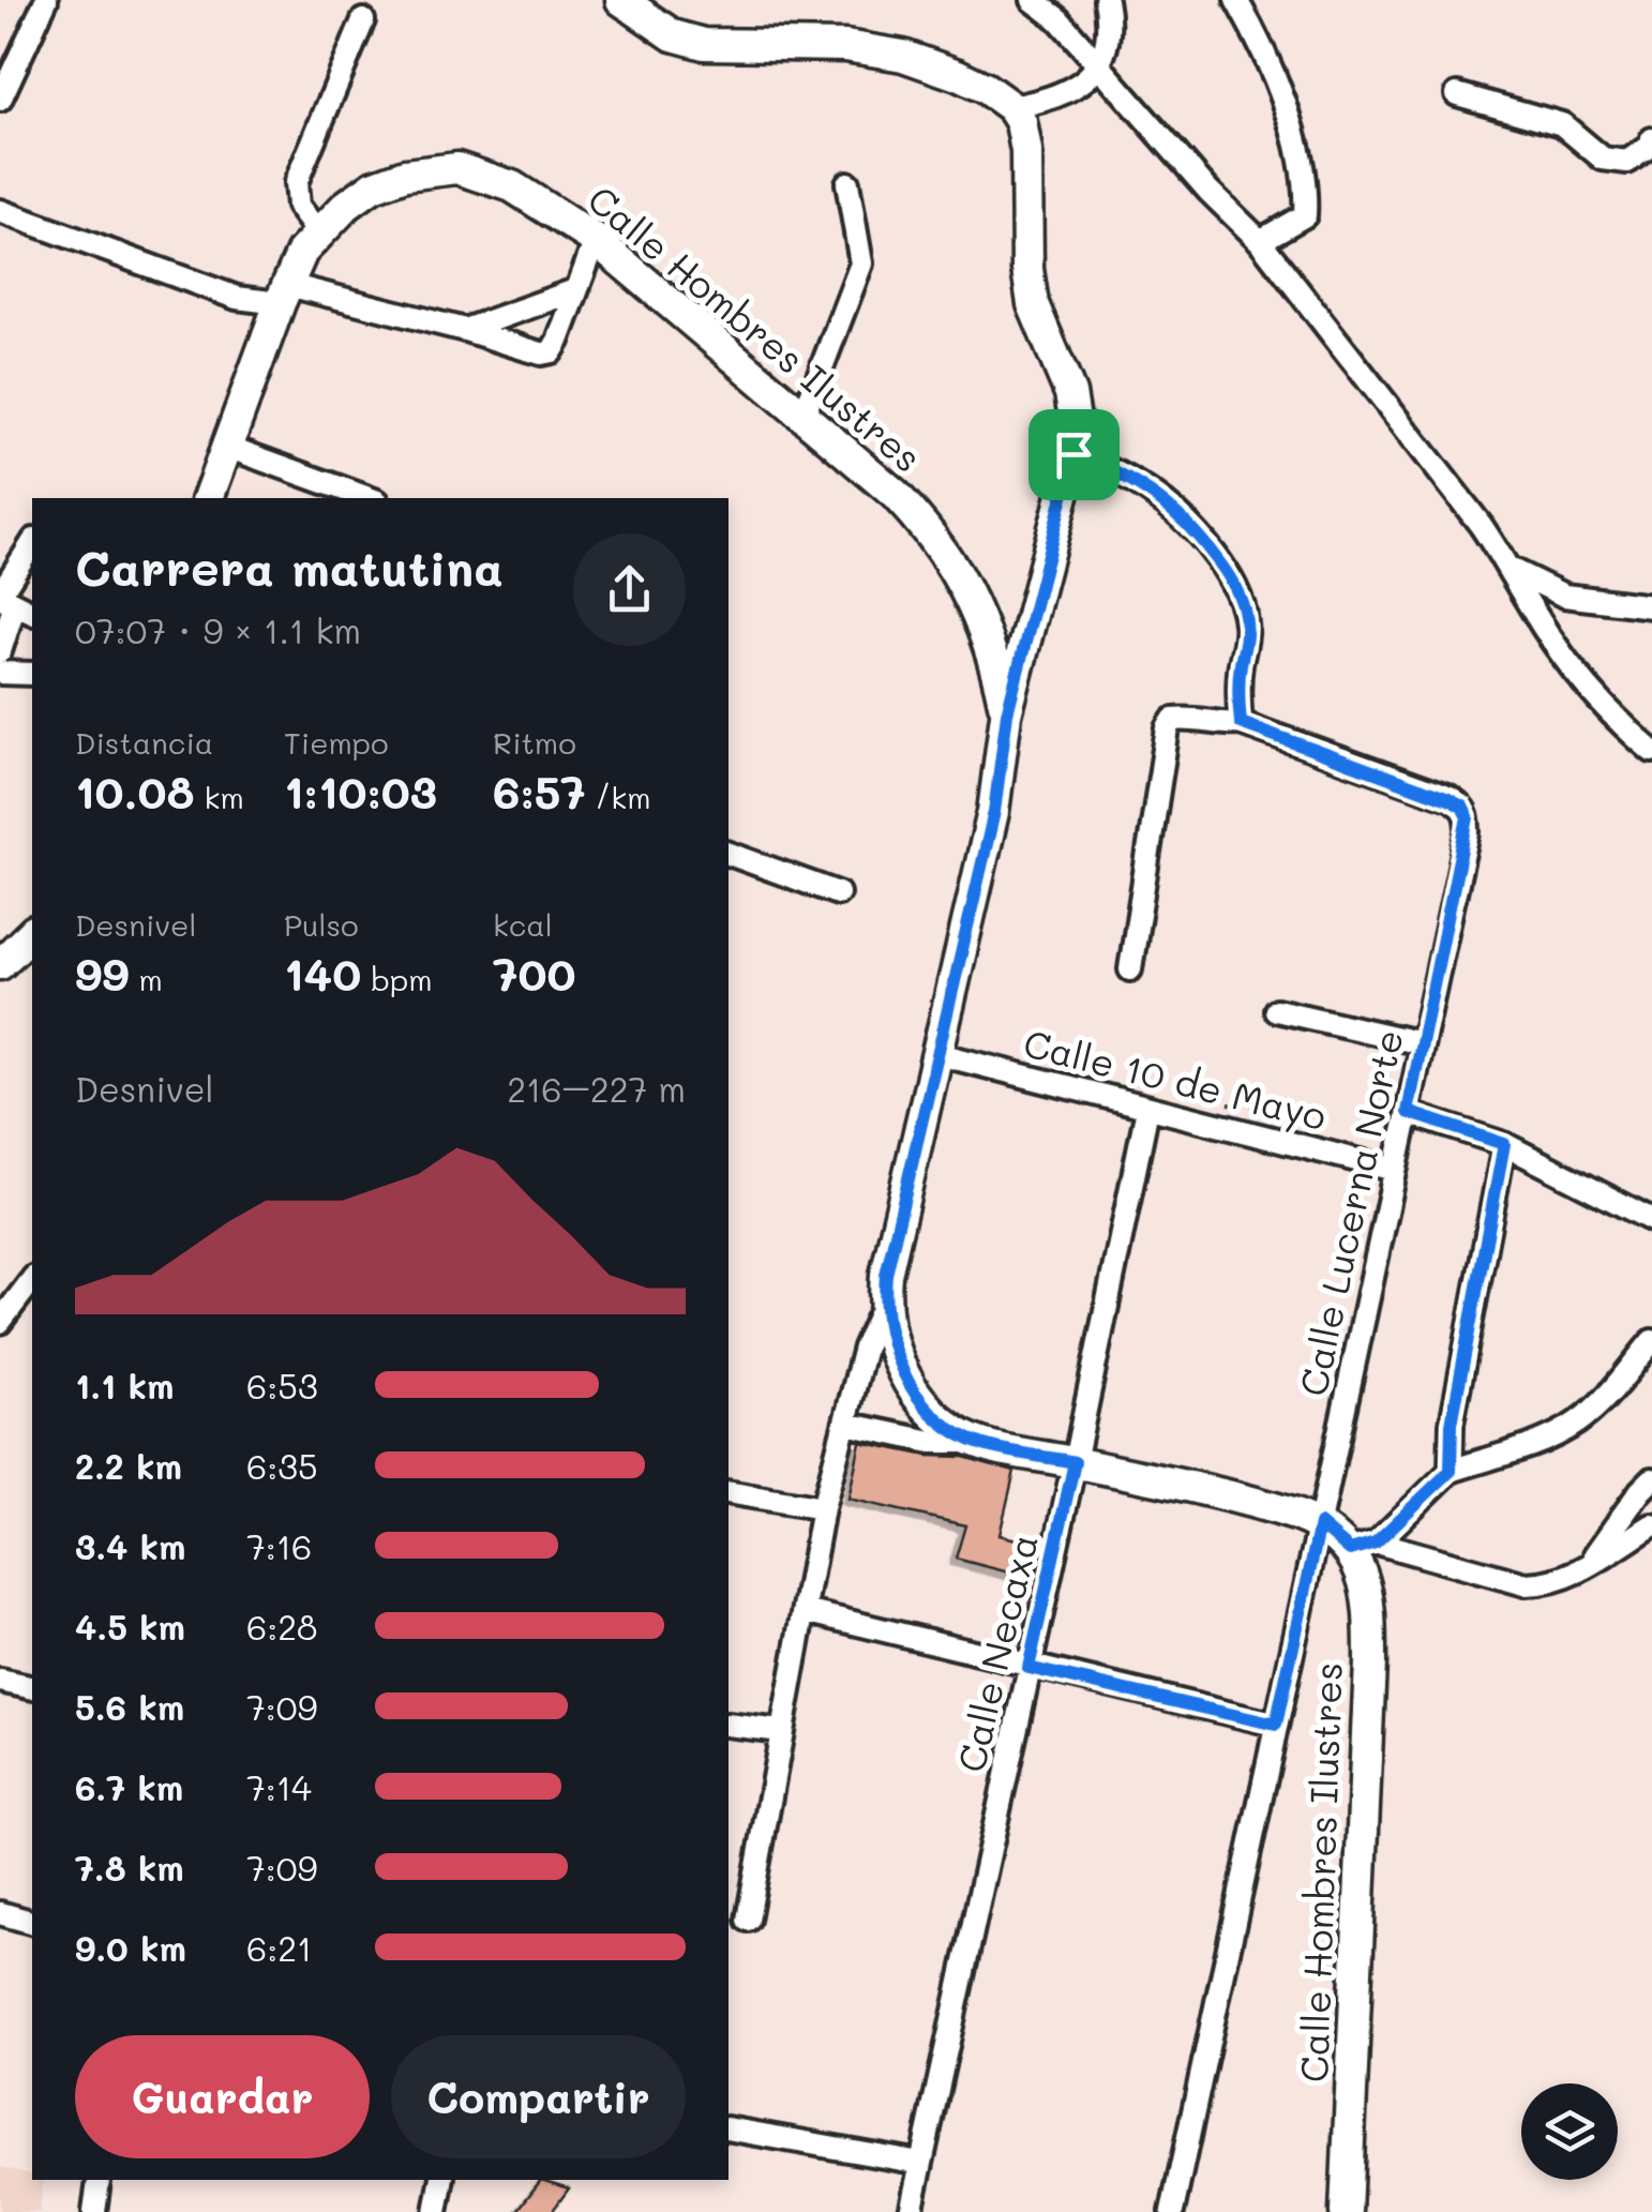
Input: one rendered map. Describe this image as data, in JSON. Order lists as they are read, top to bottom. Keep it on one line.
{"streets":{"main road":["Calle Hombres Ilustres"],"street":["Calle 10 de Mayo","Calle Lucerna Norte","Calle Necaxa"]},"crossings":[["Calle Hombres Ilustres","Calle 10 de Mayo"],["Calle Hombres Ilustres","Calle Lucerna Norte"],["Calle Hombres Ilustres","Calle Necaxa"],["Calle 10 de Mayo","Calle Lucerna Norte"],["Calle 10 de Mayo","Calle Necaxa"]],"page":{"heading":["Carrera matutina","07:07 · 9 × 1.1 km"],"stats":[["Distancia","10.08 km"],["Tiempo","1:10:03"],["Ritmo","6:57 /km"],["Desnivel","99 m"],["Pulso","140 bpm"],["kcal","700"]],"chart":["Desnivel","216–227 m"],"list":[{"name":"1.1 km","note":"6:53"},{"name":"2.2 km","note":"6:35"},{"name":"3.4 km","note":"7:16"},{"name":"4.5 km","note":"6:28"},{"name":"5.6 km","note":"7:09"},{"name":"6.7 km","note":"7:14"},{"name":"7.8 km","note":"7:09"},{"name":"9.0 km","note":"6:21"}],"buttons":["Guardar","Compartir"]}}
